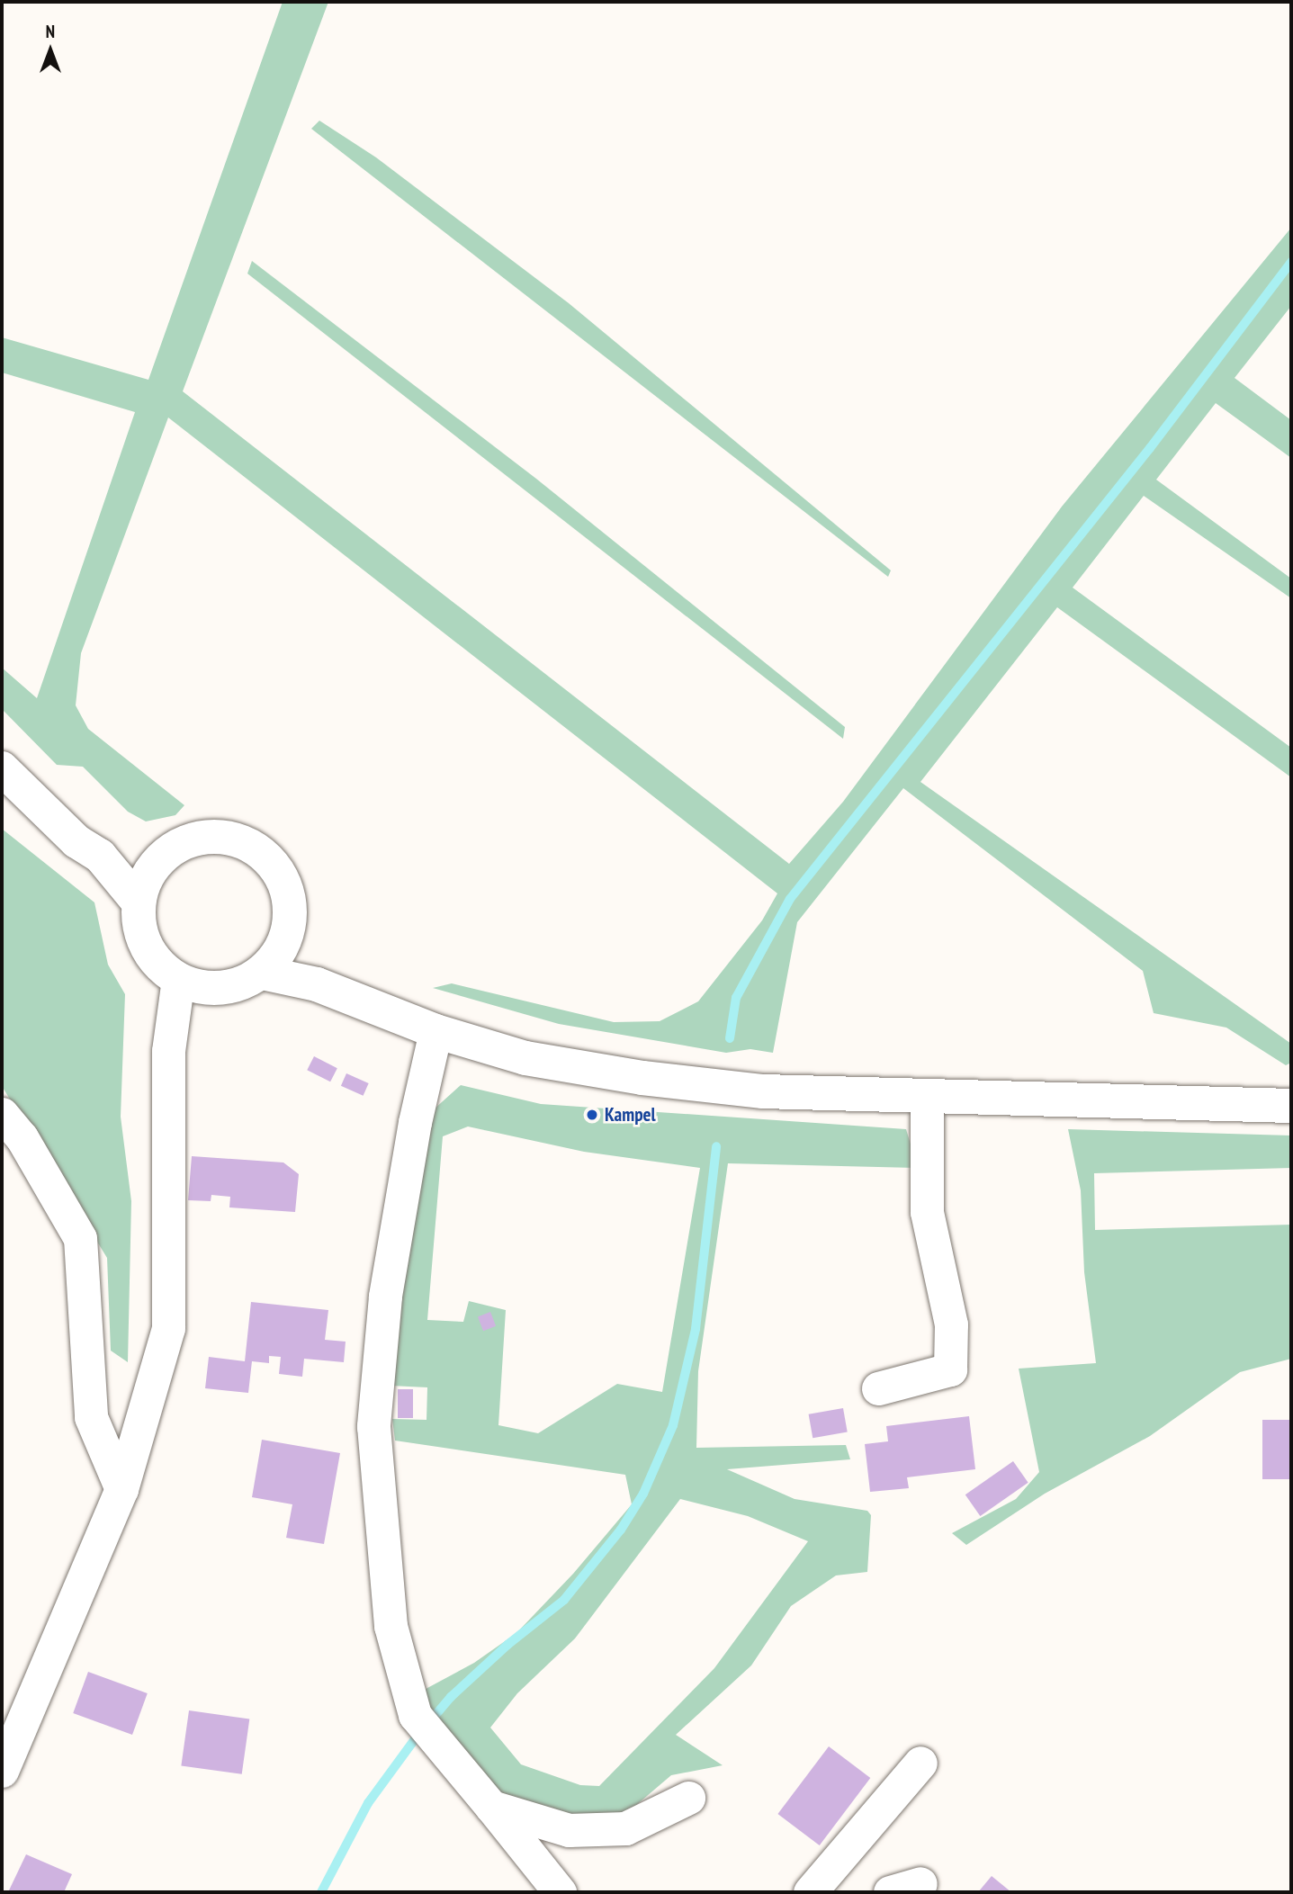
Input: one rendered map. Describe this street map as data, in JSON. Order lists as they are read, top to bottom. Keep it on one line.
{"places":["Kampel"],"north":"top"}
